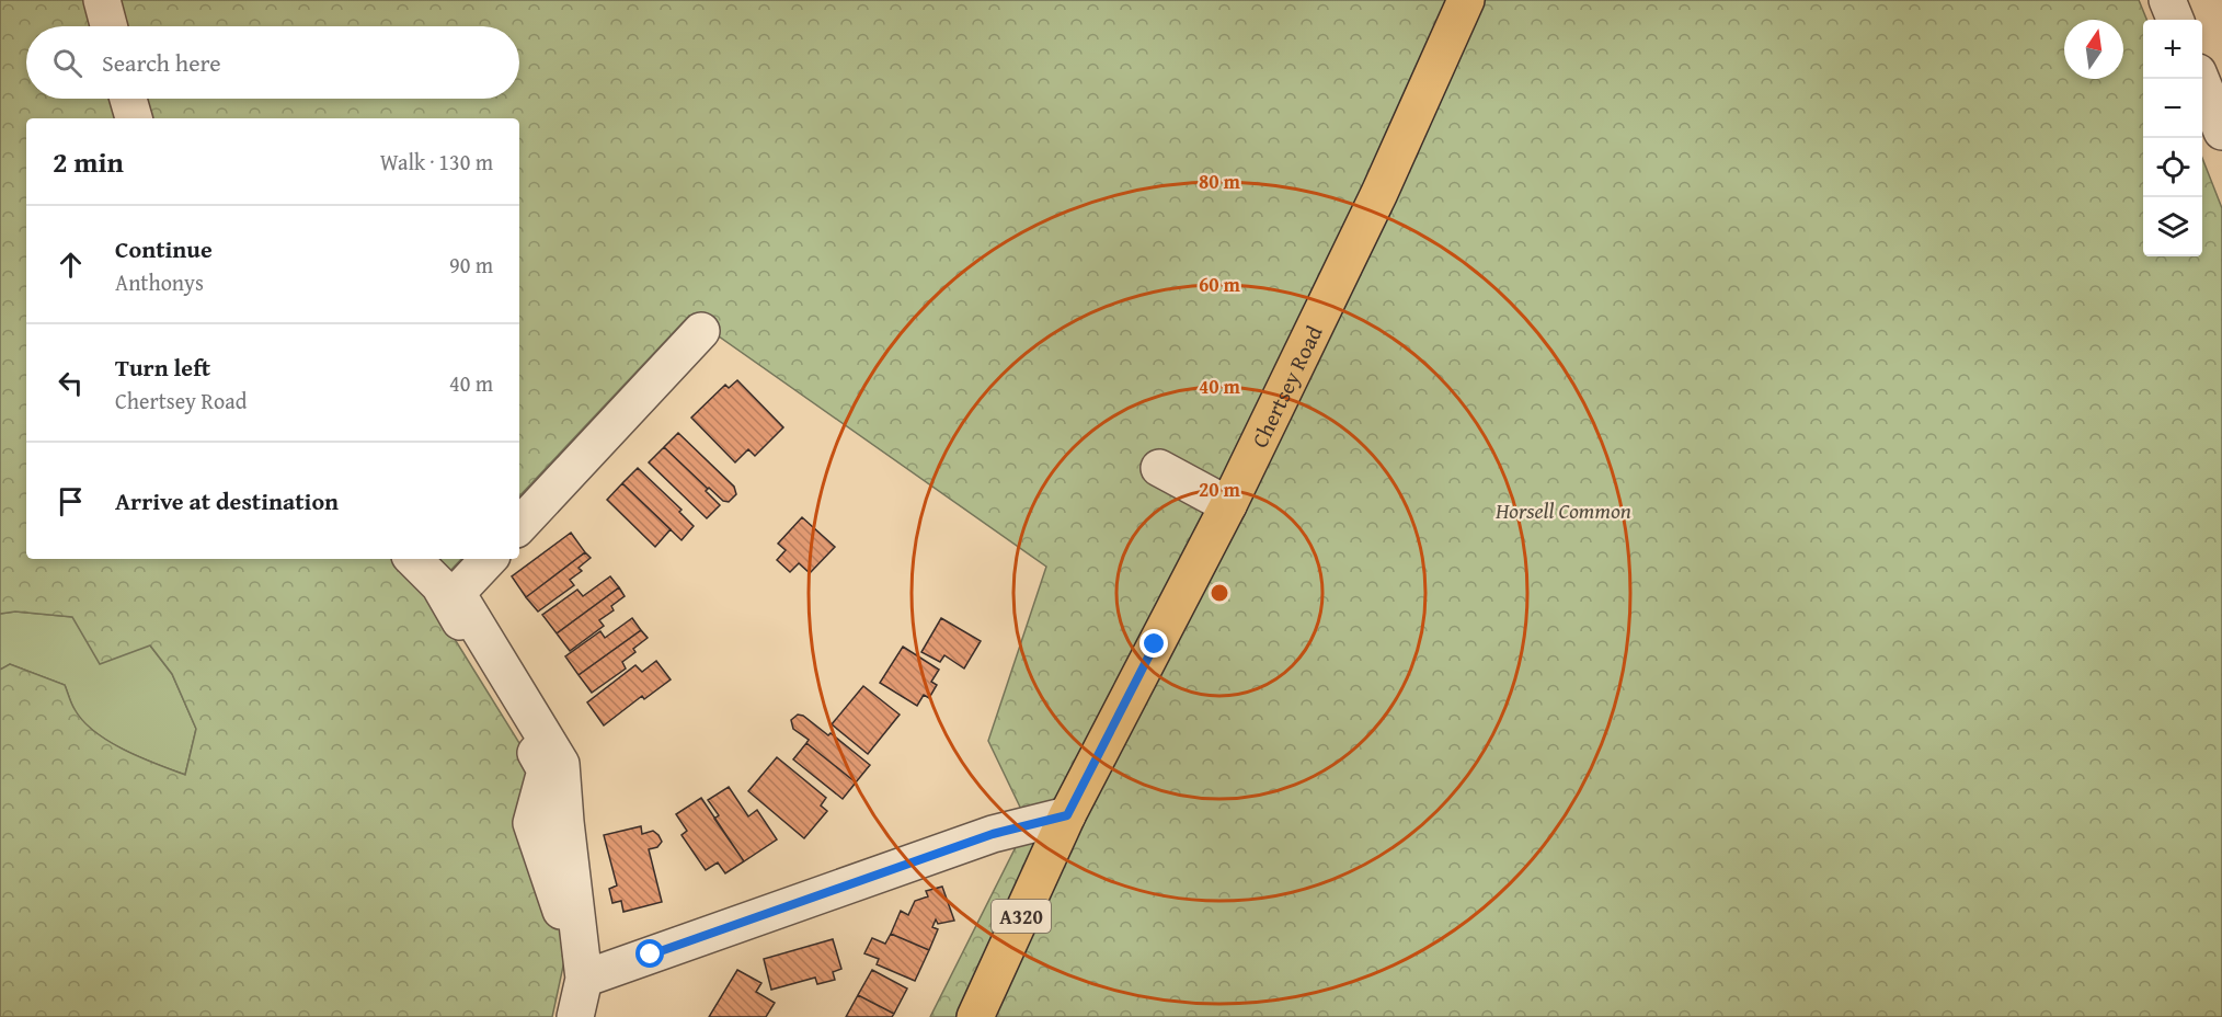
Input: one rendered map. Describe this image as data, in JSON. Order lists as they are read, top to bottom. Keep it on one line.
{"streets":{"main road":["Chertsey Road","A320"]},"parks":["Horsell Common"],"north":"top","page":{"map_buttons":["+","−"],"search":"Search here","heading":["2 min","Walk · 130 m"],"list":[["Continue","Anthonys","90 m"],["Turn left","Chertsey Road","40 m"],"Arrive at destination"]},"rings":["80 m","60 m","40 m","20 m"]}
